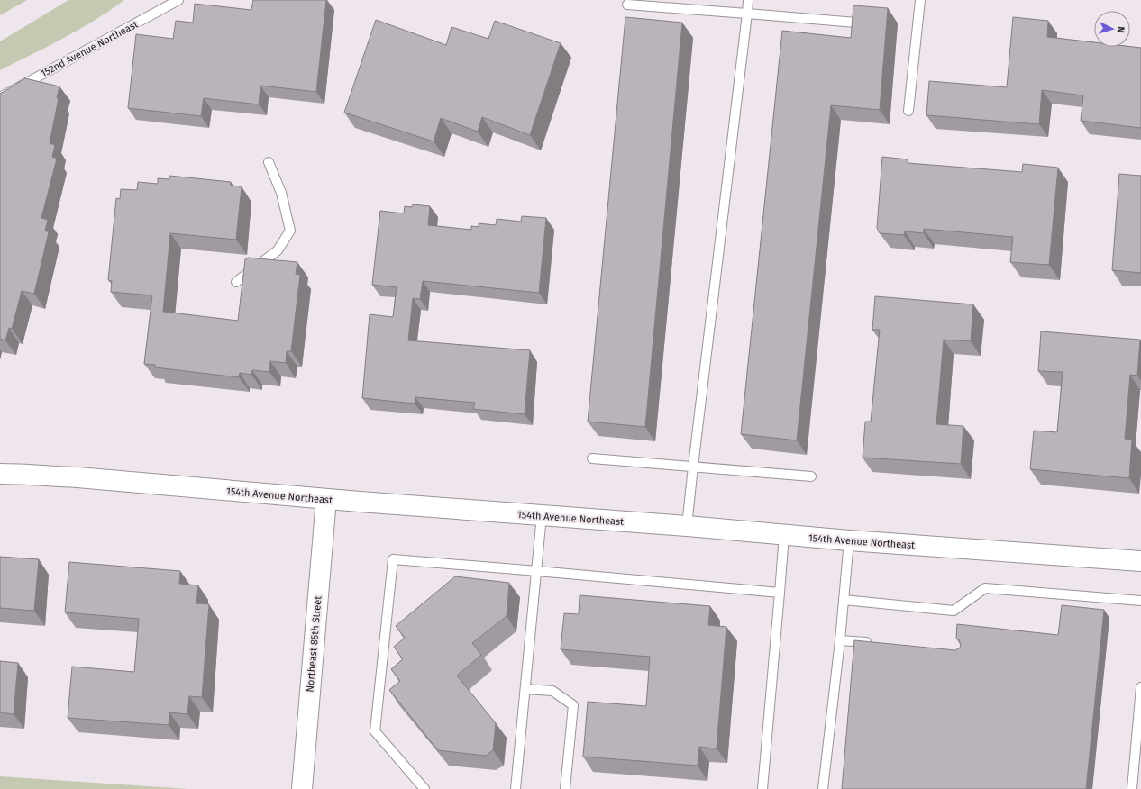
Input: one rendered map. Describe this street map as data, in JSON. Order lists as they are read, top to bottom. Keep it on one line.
{"streets":{"main road":["154th Avenue Northeast","Northeast 85th Street"],"lane":["152nd Avenue Northeast"]},"crossings":[["154th Avenue Northeast","Northeast 85th Street"]],"north":"right"}
